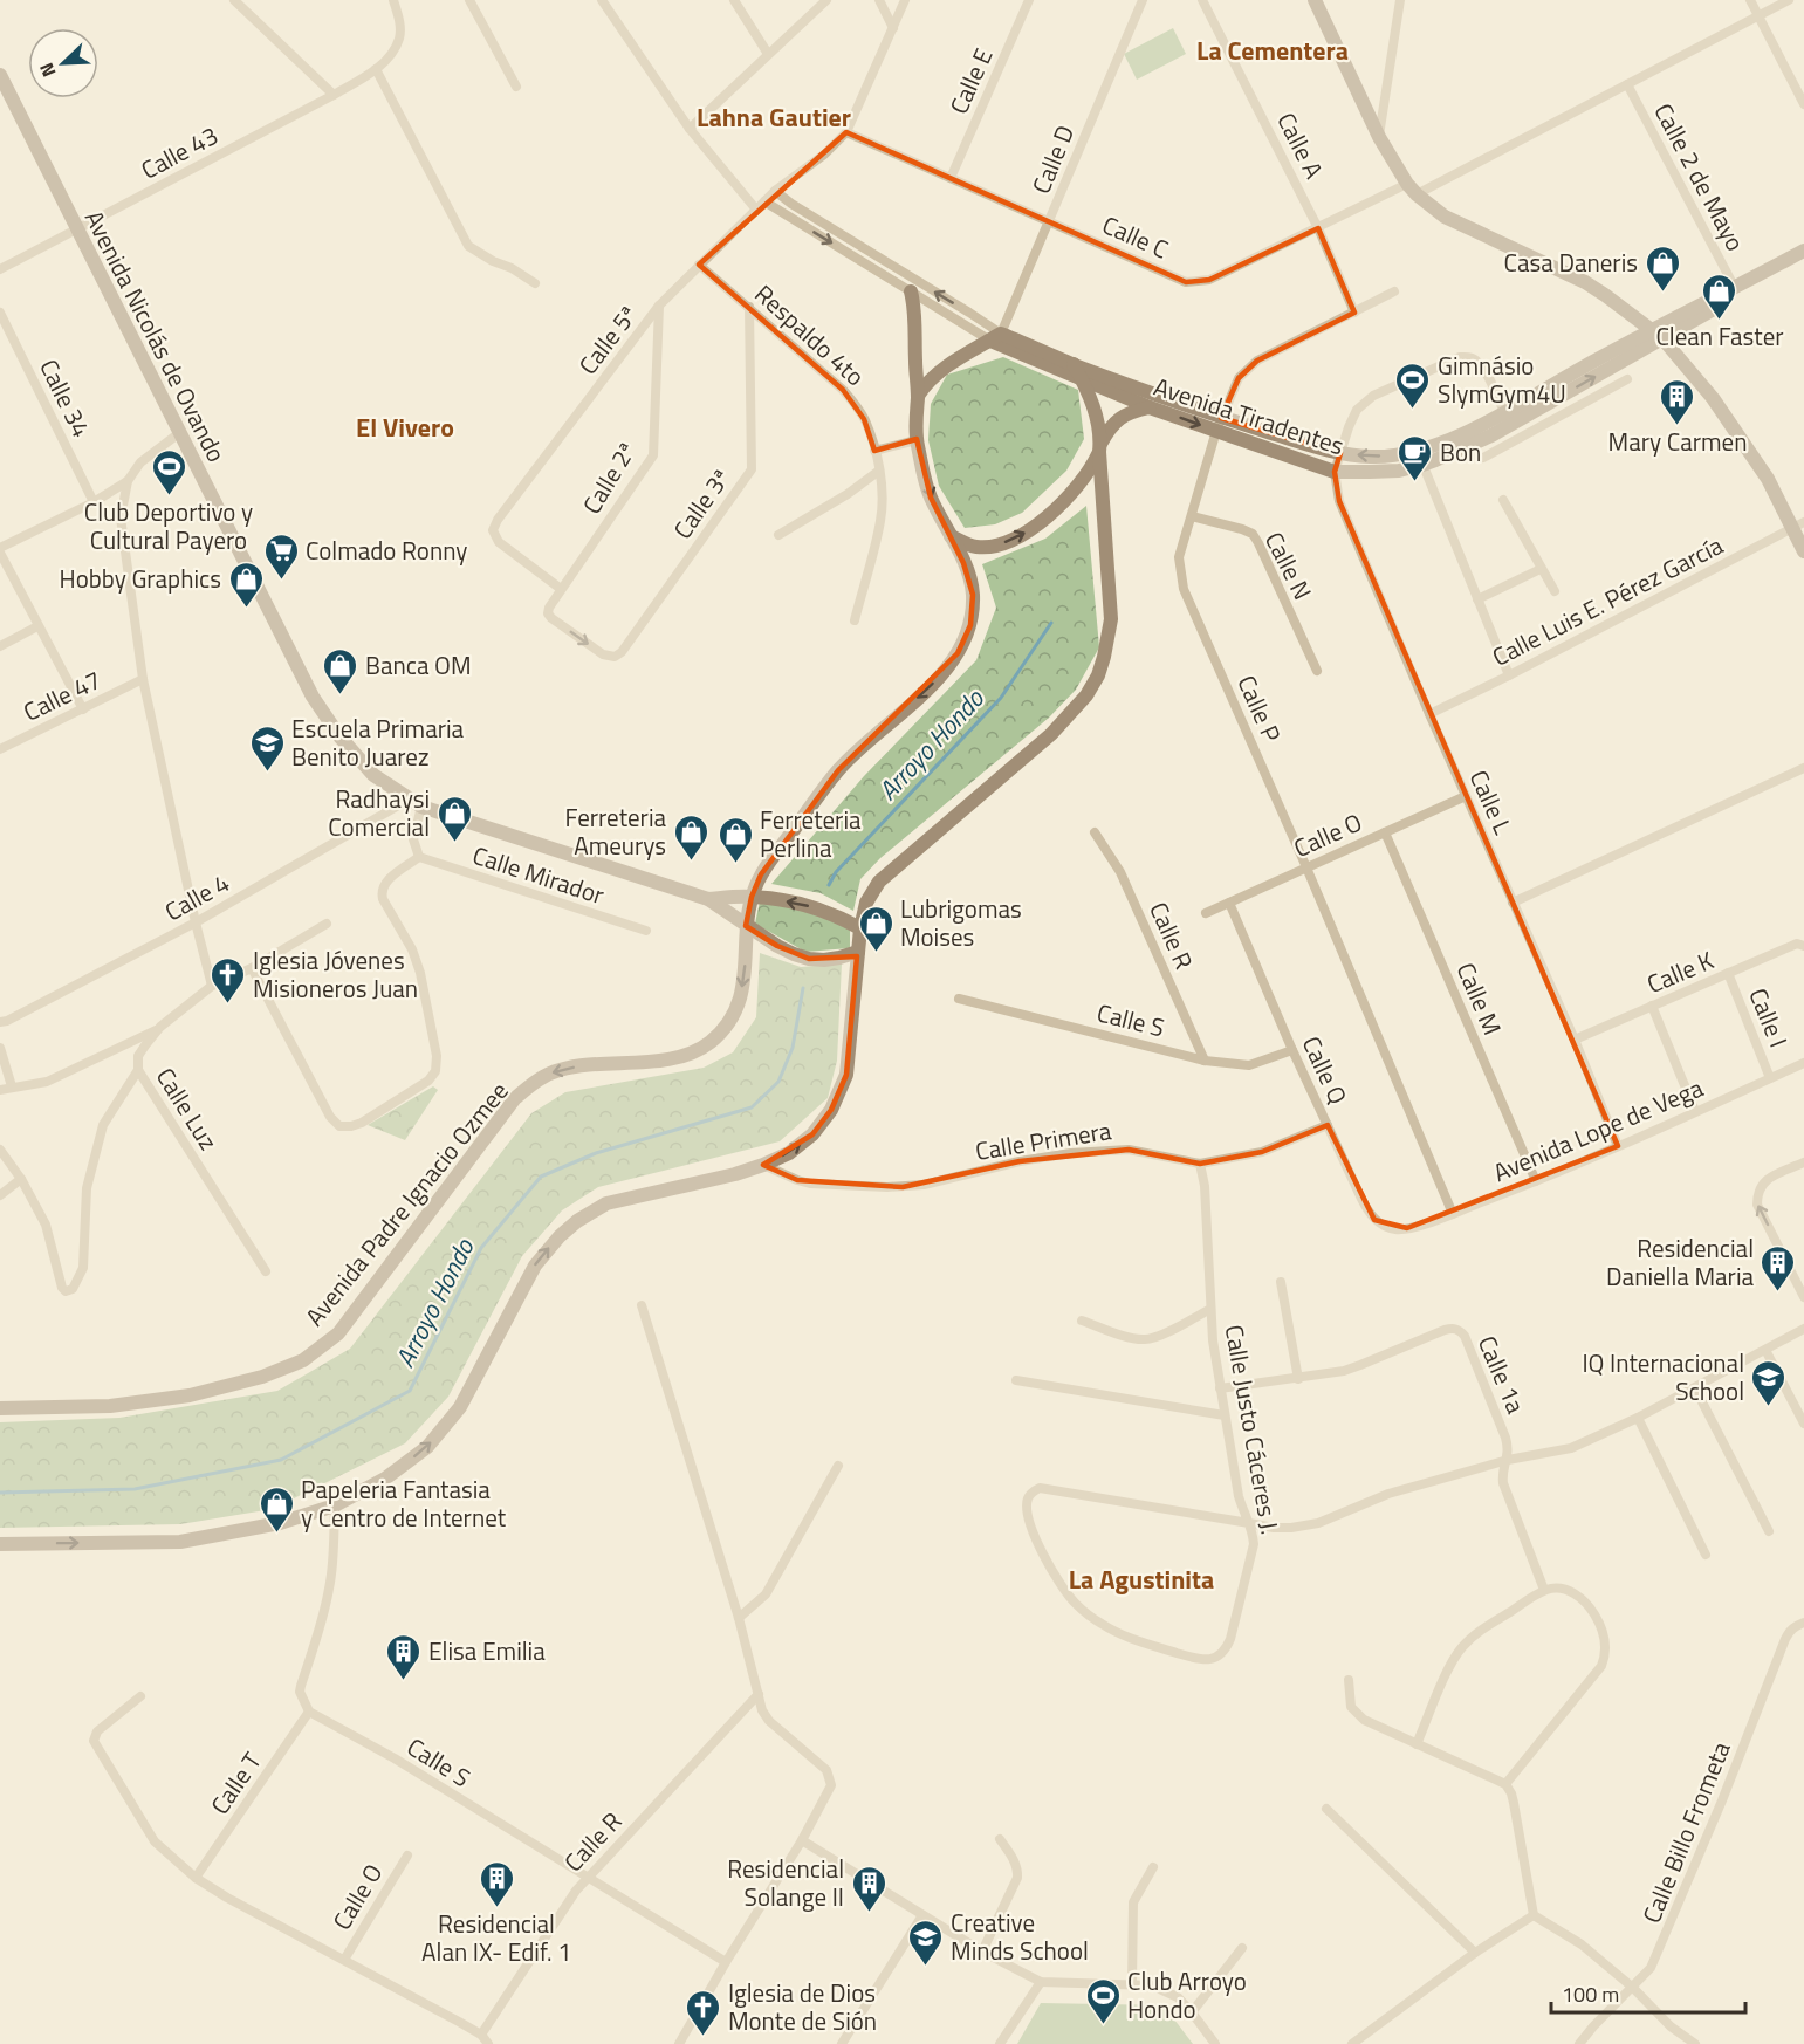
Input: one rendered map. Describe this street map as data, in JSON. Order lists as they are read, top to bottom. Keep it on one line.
{"streets":{"street":["Calle E","Calle A","Calle 43","Calle D","Calle 2 de Mayo","Calle C","Respaldo 4to","Avenida Nicolás de Ovando","Calle 5ª","Calle 34","Avenida Tiradentes","Calle 2ª","Calle 3ª","Calle N","Calle Luis E. Pérez García","Calle 47","Calle P","Calle L","Calle O","Calle Mirador","Calle 4","Calle R","Calle K","Calle M","Calle I","Calle S","Calle Q","Calle Luz","Avenida Lope de Vega","Calle Primera","Avenida Padre Ignacio Ozmee","Calle 1a","Calle Justo Cáceres J.","Calle T","Calle Billo Frometa"]},"crossings":[["Calle E","Calle C"],["Calle A","Calle C"],["Calle A","Calle P"],["Calle 43","Avenida Nicolás de Ovando"],["Calle D","Calle C"],["Calle D","Avenida Tiradentes"],["Calle D","Avenida Padre Ignacio Ozmee"],["Calle 2 de Mayo","Calle C"],["Calle 2 de Mayo","Avenida Tiradentes"],["Calle C","Calle 5ª"],["Respaldo 4to","Calle 5ª"],["Respaldo 4to","Calle 3ª"],["Avenida Nicolás de Ovando","Calle 4"],["Avenida Nicolás de Ovando","Avenida Padre Ignacio Ozmee"],["Calle 5ª","Avenida Tiradentes"],["Calle 5ª","Calle 2ª"],["Avenida Tiradentes","Calle P"],["Avenida Tiradentes","Calle L"],["Avenida Tiradentes","Avenida Padre Ignacio Ozmee"],["Calle 2ª","Calle 3ª"],["Calle N","Calle P"],["Calle Luis E. Pérez García","Calle L"],["Calle P","Calle O"],["Calle P","Avenida Lope de Vega"],["Calle L","Calle O"],["Calle L","Calle K"],["Calle L","Avenida Lope de Vega"],["Calle O","Calle M"],["Calle O","Calle Q"],["Calle R","Calle S"],["Calle K","Calle I"],["Calle M","Avenida Lope de Vega"],["Calle I","Avenida Lope de Vega"],["Calle S","Calle Q"],["Calle S","Calle T"],["Calle Q","Avenida Lope de Vega"],["Calle Q","Calle Primera"],["Calle Primera","Calle Justo Cáceres J."],["Calle 1a","Calle Justo Cáceres J."]],"one_way":["Avenida Padre Ignacio Ozmee"],"districts":["La Cementera","Lahna Gautier","El Vivero","La Agustinita"],"water":["Arroyo Hondo"],"places":{"shop":["Casa Daneris","Clean Faster","Hobby Graphics","Banca OM","Radhaysi Comercial","Ferreteria Ameurys","Ferreteria Perlina","Lubrigomas Moises","Papeleria Fantasia y Centro de Internet"],"sports":["Gimnásio SlymGym4U","Club Deportivo y Cultural Payero","Club Arroyo Hondo"],"building":["Mary Carmen","Residencial Daniella Maria","Elisa Emilia","Residencial Alan IX- Edif. 1","Residencial Solange II"],"cafe":["Bon"],"supermarket":["Colmado Ronny"],"school or university":["Escuela Primaria Benito Juarez","IQ Internacional School","Creative Minds School"],"church":["Iglesia Jóvenes Misioneros Juan","Iglesia de Dios Monte de Sión"]},"scale_bar":"100 m","north":"bottom left"}
